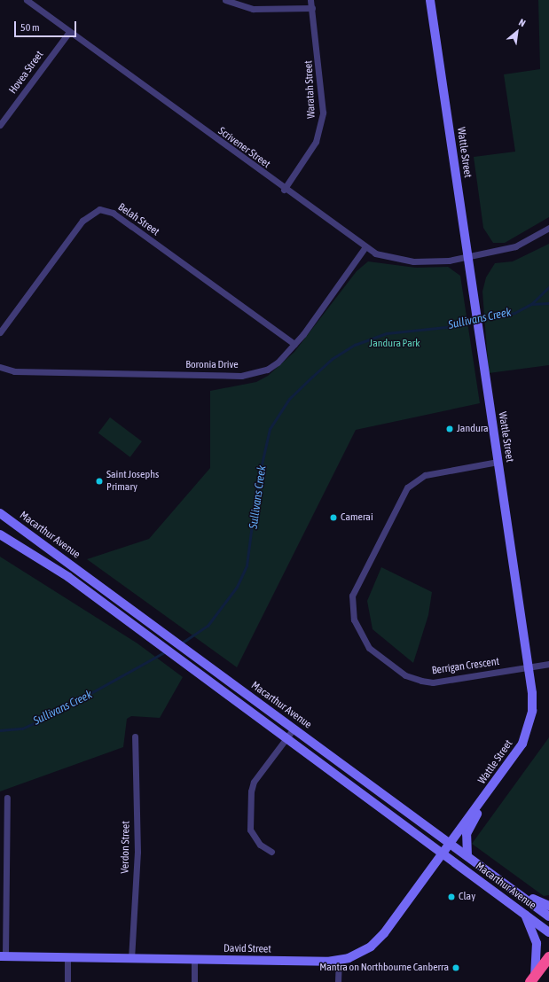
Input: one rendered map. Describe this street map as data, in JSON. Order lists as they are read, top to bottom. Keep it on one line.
{"streets":{"main road":["Wattle Street","Macarthur Avenue","David Street"],"street":["Hovea Street","Waratah Street","Scrivener Street","Belah Street","Boronia Drive","Berrigan Crescent","Verdon Street"]},"crossings":[["Hovea Street","Scrivener Street"],["Waratah Street","Scrivener Street"],["Scrivener Street","Wattle Street"],["Scrivener Street","Boronia Drive"],["Wattle Street","Macarthur Avenue"],["Wattle Street","Berrigan Crescent"],["Wattle Street","David Street"],["Belah Street","Boronia Drive"],["Macarthur Avenue","David Street"],["Verdon Street","David Street"]],"water":["Sullivans Creek"],"parks":["Jandura Park"],"places":["Jandura","Saint Josephs Primary","Camerai","Clay","Mantra on Northbourne Canberra"],"scale_bar":"50 m","north":"top right"}
